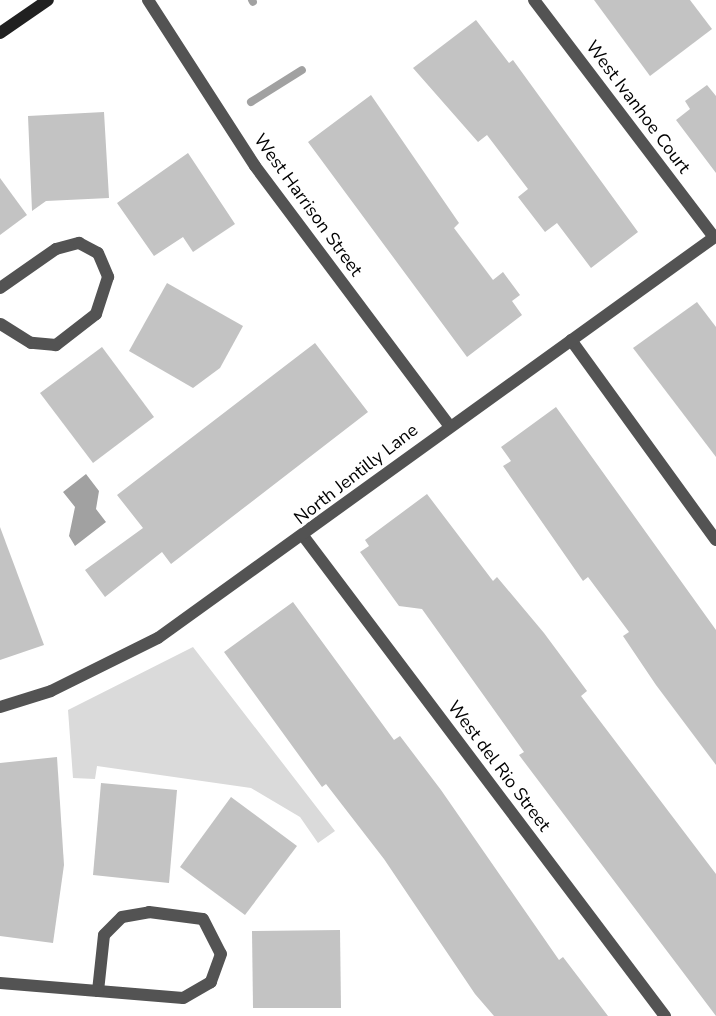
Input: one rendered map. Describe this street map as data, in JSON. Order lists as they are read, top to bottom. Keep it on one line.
{"streets":{"street":["West Ivanhoe Court","West Harrison Street","North Jentilly Lane","West del Rio Street"]},"crossings":[["West Ivanhoe Court","North Jentilly Lane"],["West Harrison Street","North Jentilly Lane"],["North Jentilly Lane","West del Rio Street"]]}
